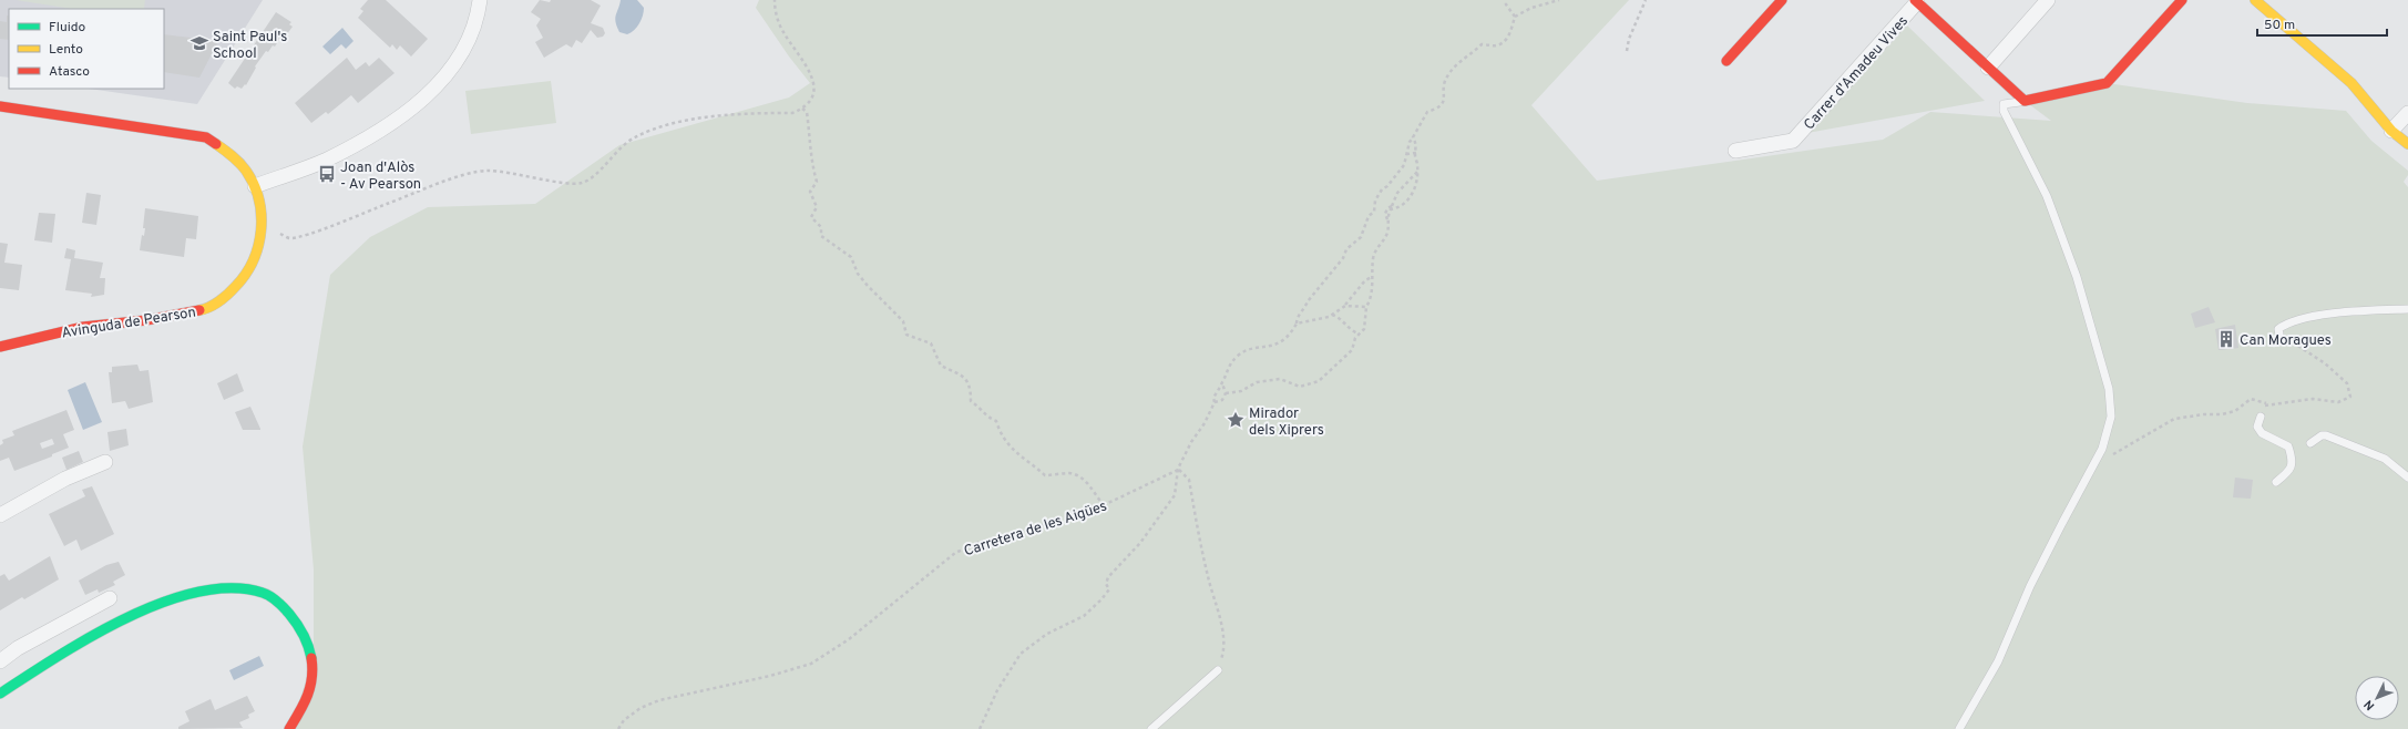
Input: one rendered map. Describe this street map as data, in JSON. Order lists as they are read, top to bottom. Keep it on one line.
{"streets":{"street":["Carrer d'Amadeu Vives","Avinguda de Pearson"],"path":["Carretera de les Aigües"]},"places":{"school or university":["Saint Paul's School"],"bus stop":["Joan d'Alòs - Av Pearson"],"building":["Can Moragues"],"place":["Mirador dels Xiprers"]},"legend":["Fluido","Lento","Atasco"],"scale_bar":"50 m","north":"bottom left"}
